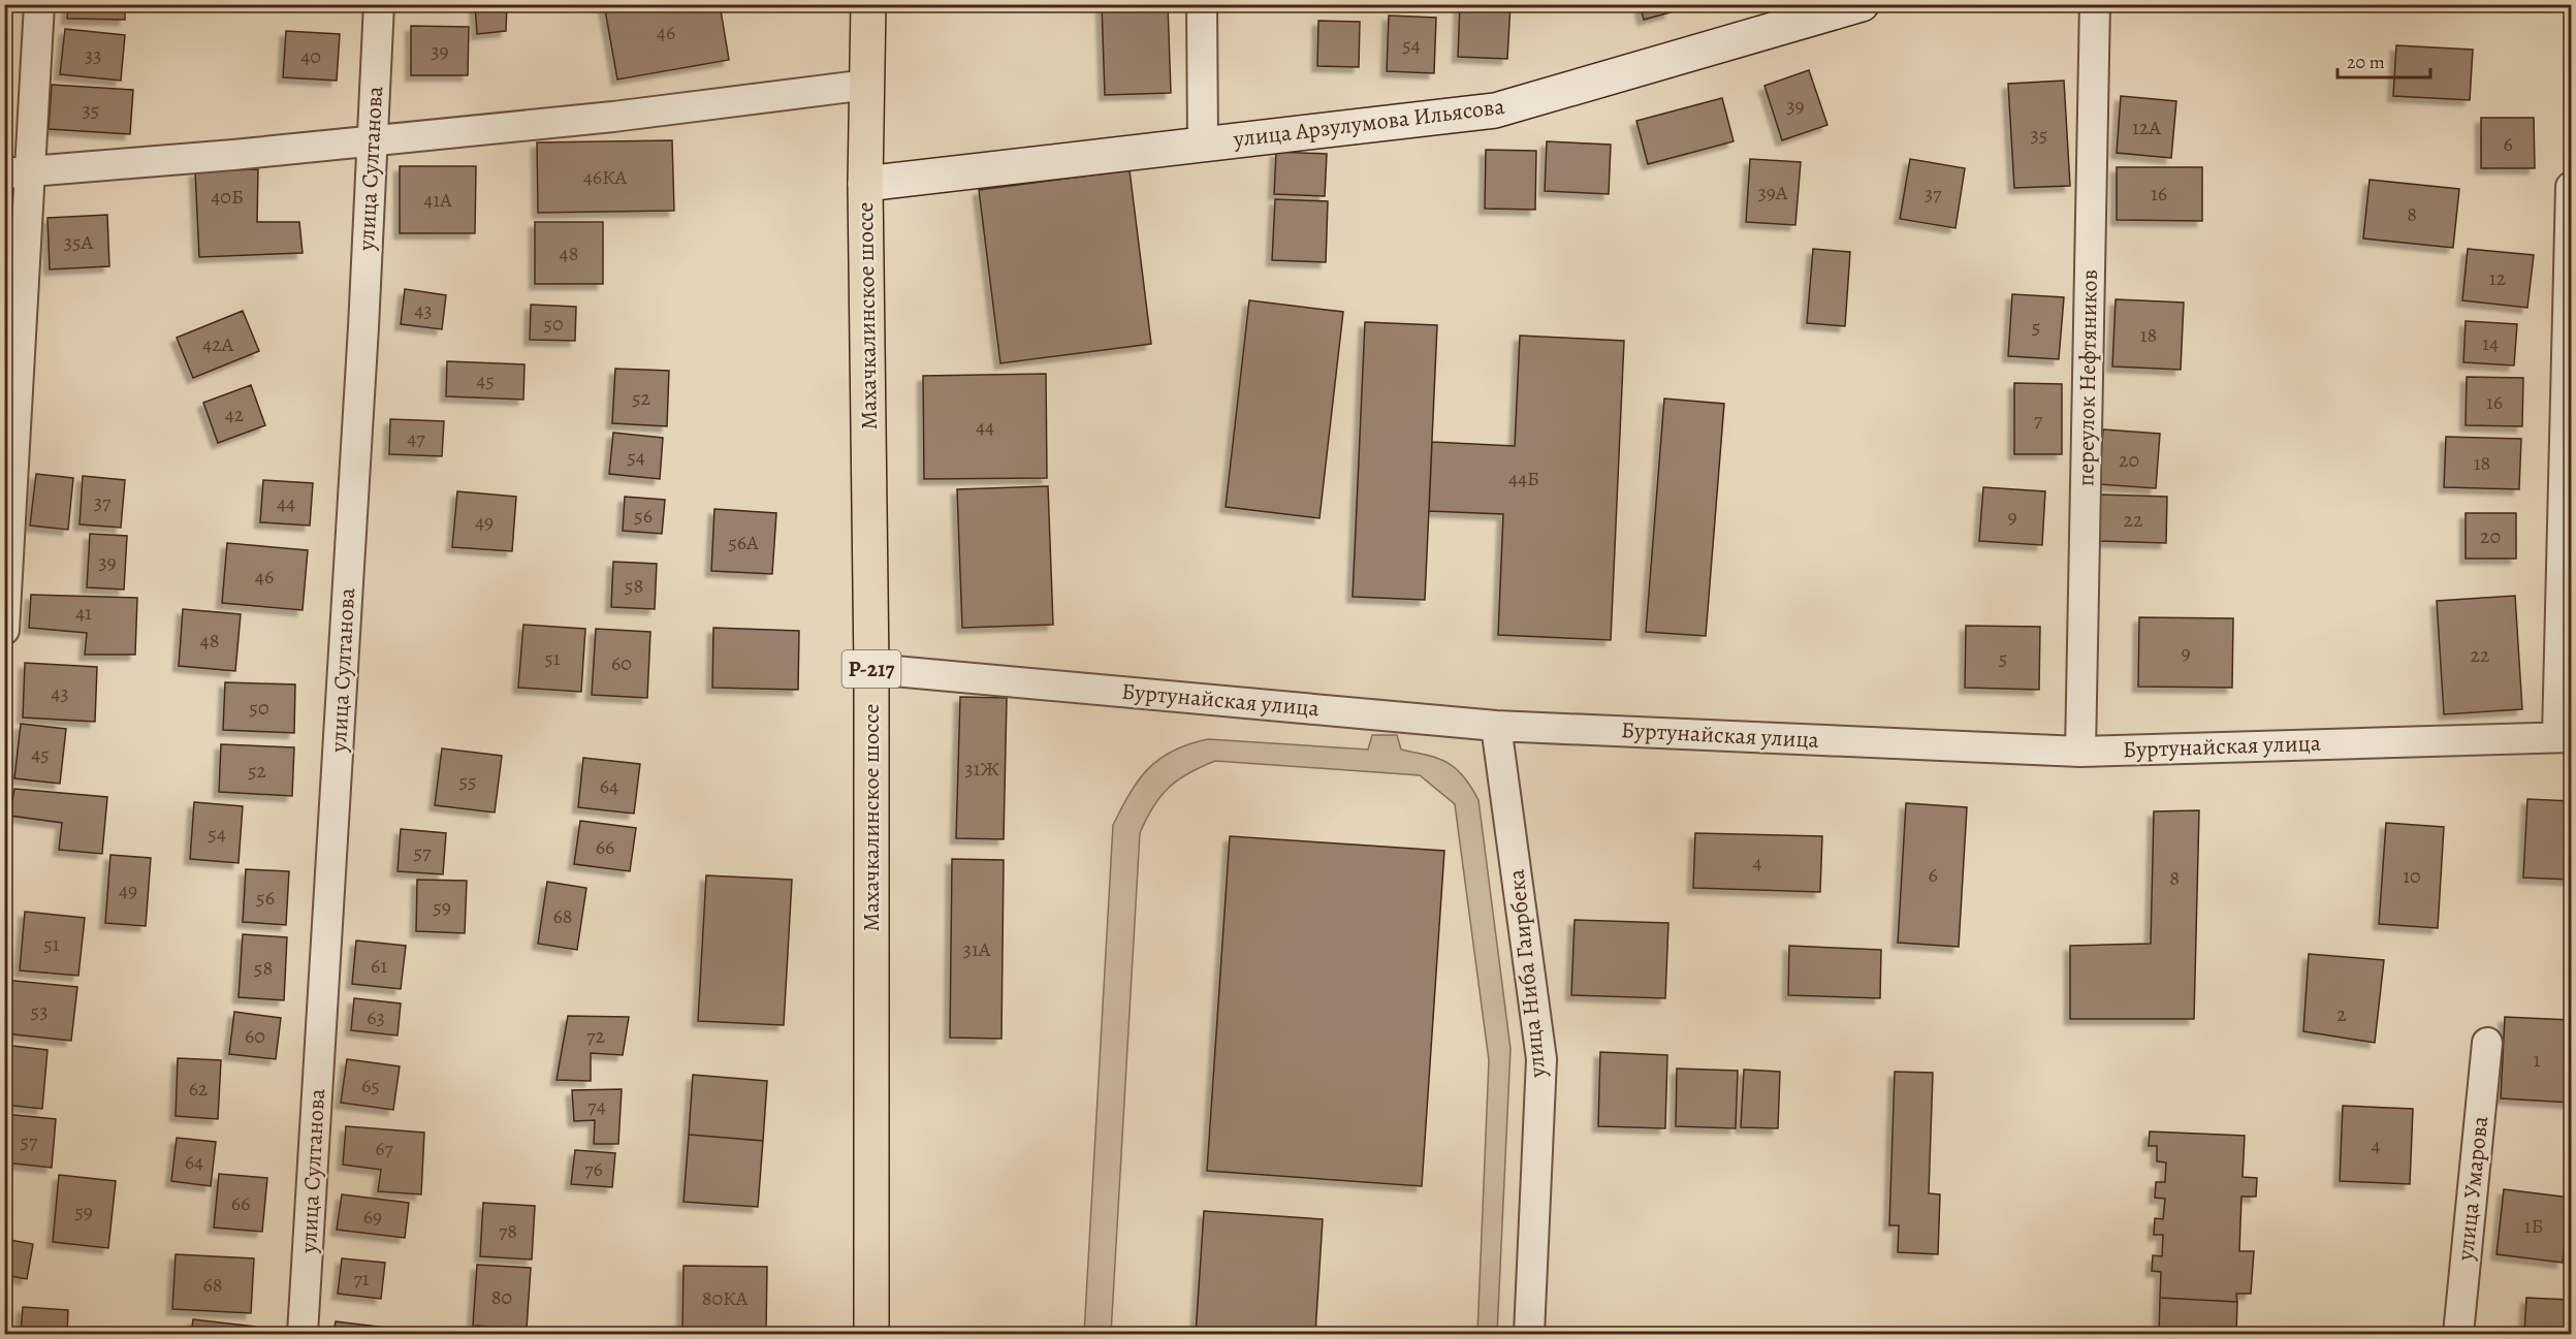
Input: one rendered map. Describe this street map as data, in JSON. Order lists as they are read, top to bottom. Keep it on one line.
{"streets":{"highway":["Махачкалинское шоссе","Р-217"],"street":["улица Арзулумова Ильясова","улица Султанова","переулок Нефтяников","Буртунайская улица","улица Ниба Гаирбека","улица Умарова"]},"crossings":[["улица Арзулумова Ильясова","Махачкалинское шоссе"],["Махачкалинское шоссе","Буртунайская улица"],["переулок Нефтяников","Буртунайская улица"],["Буртунайская улица","улица Ниба Гаирбека"]],"house_numbers":["46","54","39","33","40","39","35","12А","35","6","46КА","39А","37","16","40Б","41А","8","35А","48","12","43","50","5","18","14","42А","45","52","16","42","7","44","47","54","20","18","44Б","37","44","56","9","22","49","20","56А","39","46","58","41","48","9","22","51","5","60","43","50","45","31Ж","52","55","64","54","66","57","4","6","10","8","49","56","59","68","51","31А","61","58","53","2","63","60","72","1","65","62","74","57","4","67","64","76","66","59","69","1Б","78","71","68","80","80КА"],"scale_bar":"20 m"}
